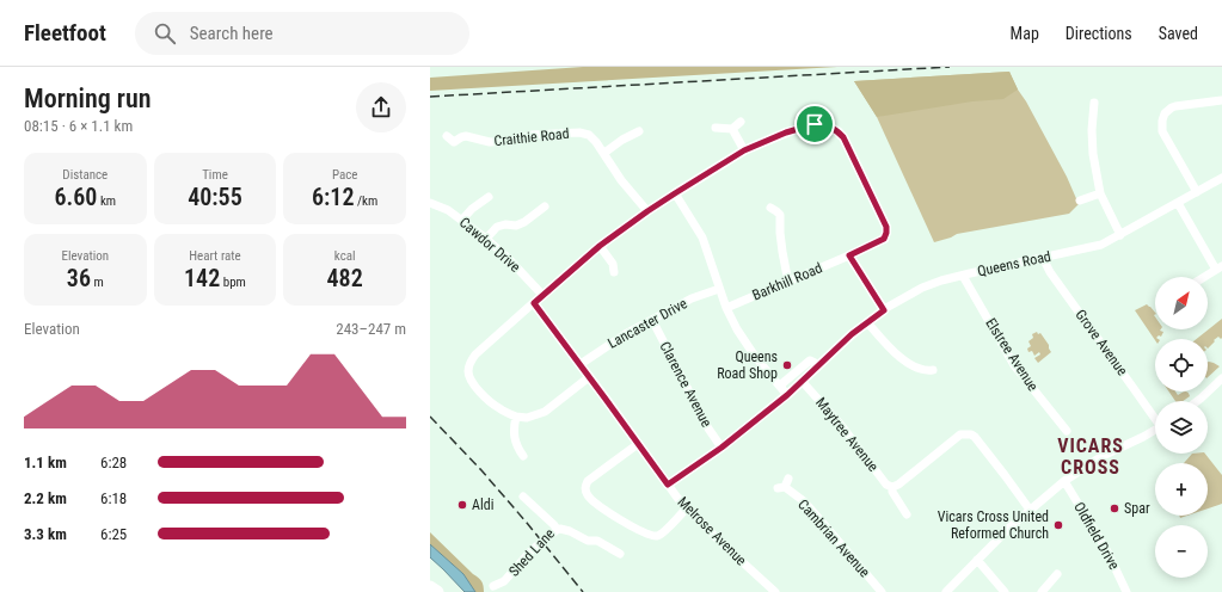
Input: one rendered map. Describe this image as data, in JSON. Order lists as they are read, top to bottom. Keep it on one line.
{"streets":{"street":["Craithie Road","Cawdor Drive","Queens Road","Barkhill Road","Lancaster Drive","Grove Avenue","Elstree Avenue","Clarence Avenue","Maytree Avenue","Melrose Avenue","Oldfield Drive","Cambrian Avenue","Shed Lane"]},"crossings":[["Craithie Road","Barkhill Road"],["Cawdor Drive","Barkhill Road"],["Queens Road","Grove Avenue"],["Queens Road","Elstree Avenue"],["Queens Road","Clarence Avenue"],["Queens Road","Maytree Avenue"],["Queens Road","Melrose Avenue"],["Barkhill Road","Melrose Avenue"],["Lancaster Drive","Clarence Avenue"],["Lancaster Drive","Melrose Avenue"]],"districts":["VICARS CROSS"],"places":["Queens Road Shop","Aldi","Spar","Vicars Cross United Reformed Church"],"north":"top right","page":{"header":"Fleetfoot","search":"Search here","nav":["Map","Directions","Saved"],"heading":["Morning run","08:15 · 6 × 1.1 km"],"stats":[["Distance","6.60 km"],["Time","40:55"],["Pace","6:12 /km"],["Elevation","36 m"],["Heart rate","142 bpm"],["kcal","482"]],"map_buttons":["+","−"],"chart":["Elevation","243–247 m"],"list":[{"name":"1.1 km","note":"6:28"},{"name":"2.2 km","note":"6:18"},{"name":"3.3 km","note":"6:25"}]}}
